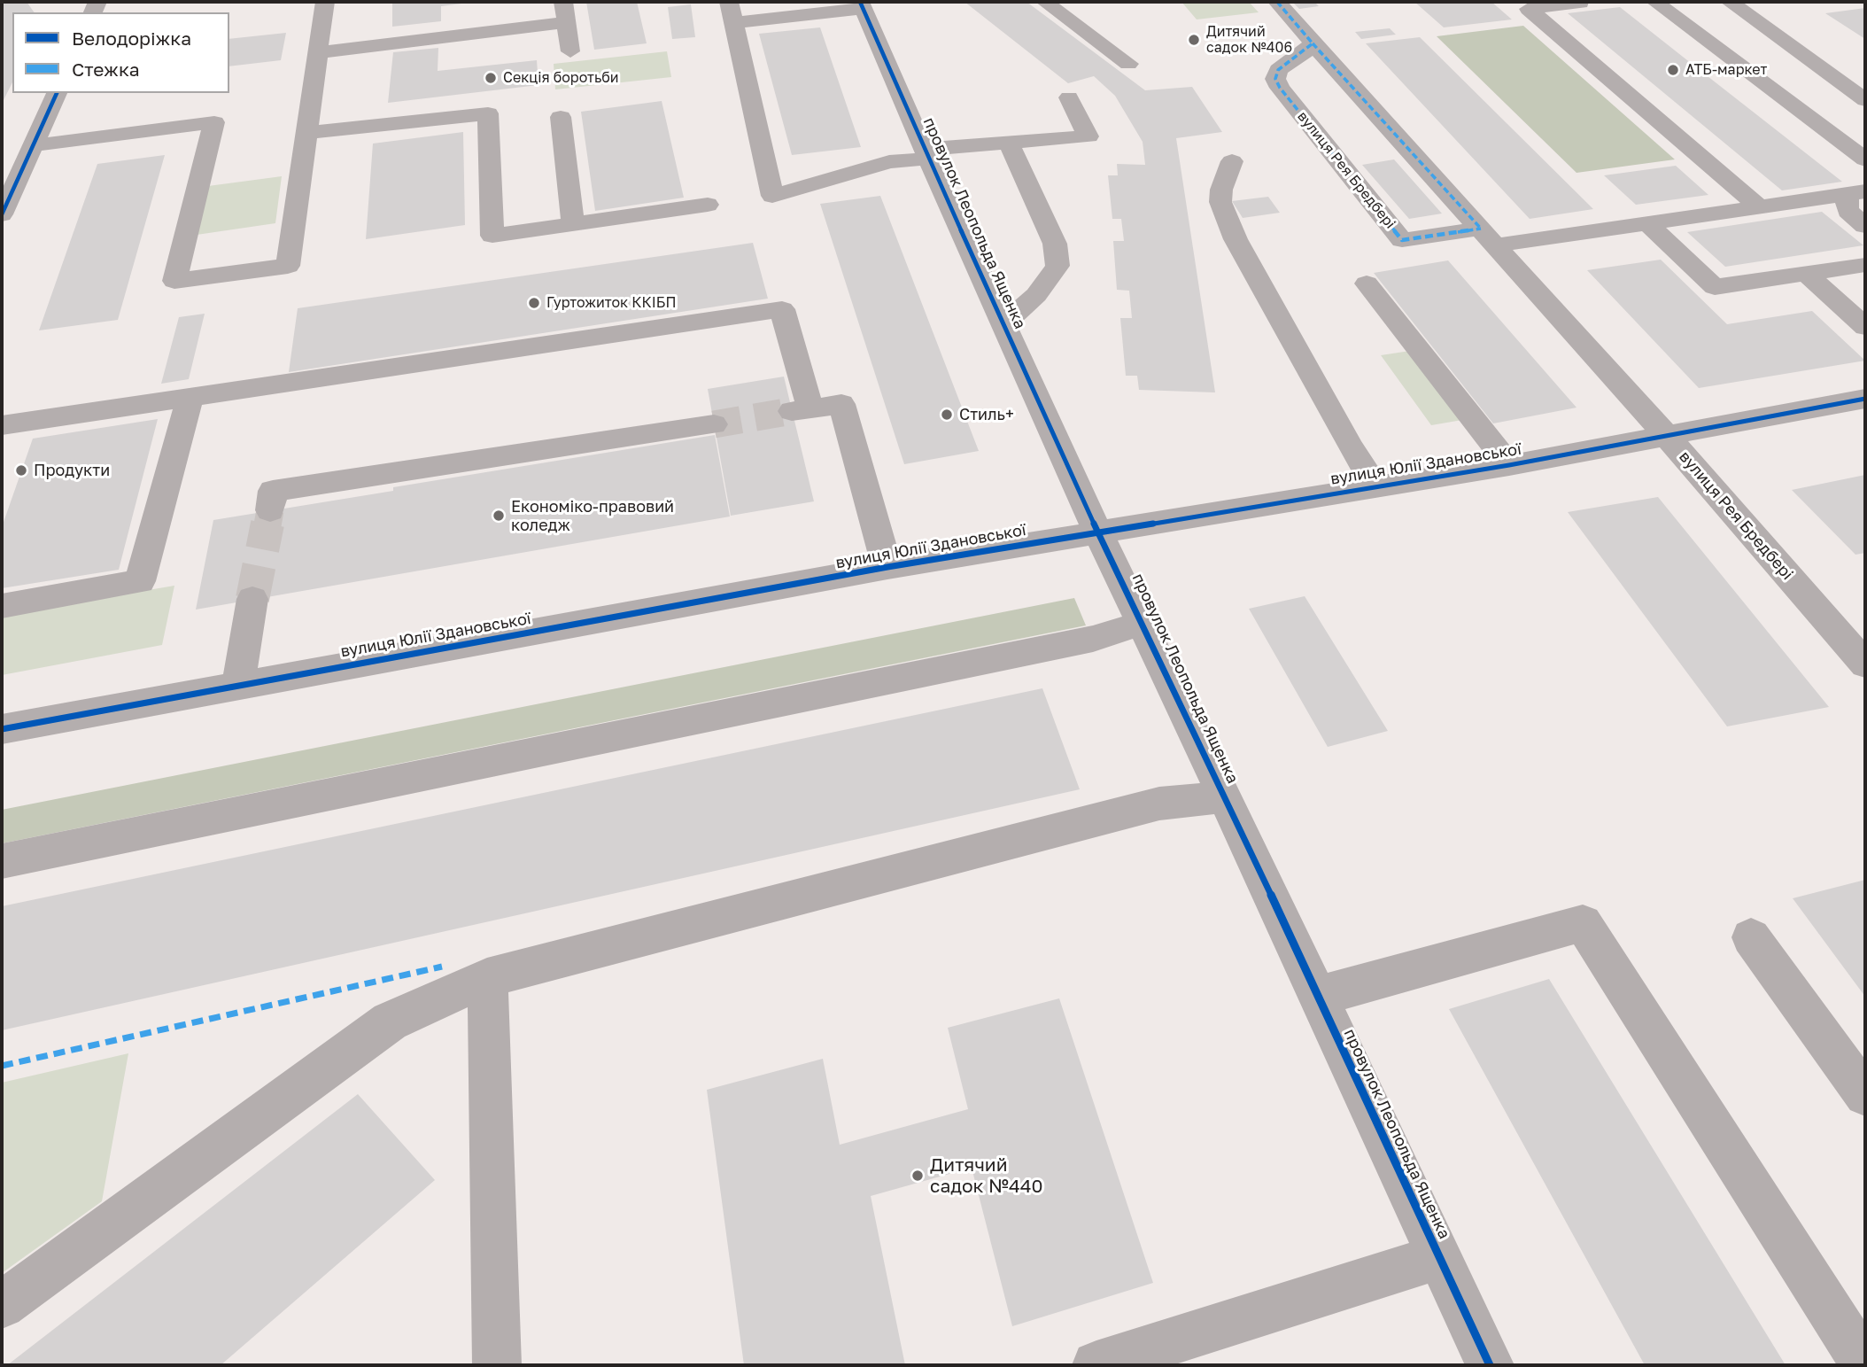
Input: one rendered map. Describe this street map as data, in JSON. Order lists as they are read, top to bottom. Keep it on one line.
{"streets":{"street":["вулиця Рея Бредбері","провулок Леопольда Ященка","вулиця Юлії Здановської"]},"crossings":[["вулиця Рея Бредбері","вулиця Юлії Здановської"],["провулок Леопольда Ященка","вулиця Юлії Здановської"]],"places":["Дитячий садок №406","АТБ-маркет","Секція боротьби","Гуртожиток ККІБП","Стиль+","Продукти","Економіко-правовий коледж","Дитячий садок №440"],"legend":["Велодоріжка","Стежка"]}
